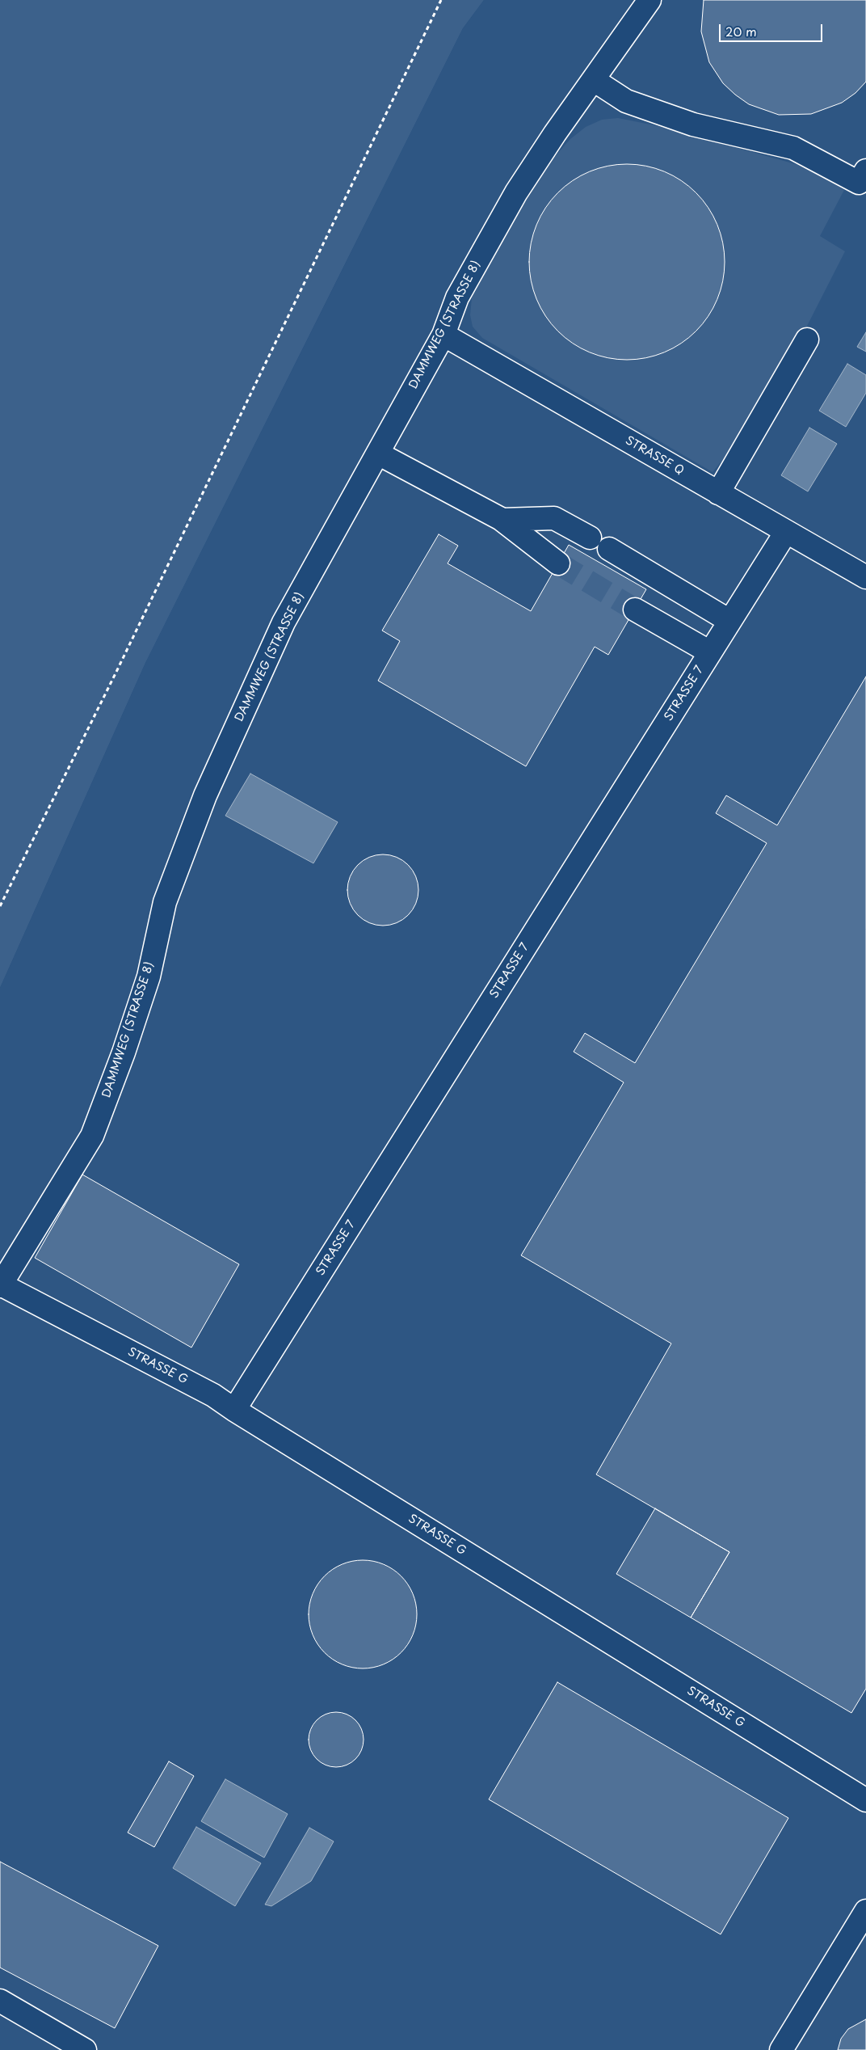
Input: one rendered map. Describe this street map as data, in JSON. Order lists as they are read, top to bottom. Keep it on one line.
{"streets":{"street":["DAMMWEG (STRASSE 8)","STRASSE Q","STRASSE 7","STRASSE G"]},"crossings":[["DAMMWEG (STRASSE 8)","STRASSE Q"],["DAMMWEG (STRASSE 8)","STRASSE G"],["STRASSE Q","STRASSE 7"],["STRASSE 7","STRASSE G"]],"scale_bar":"20 m"}
